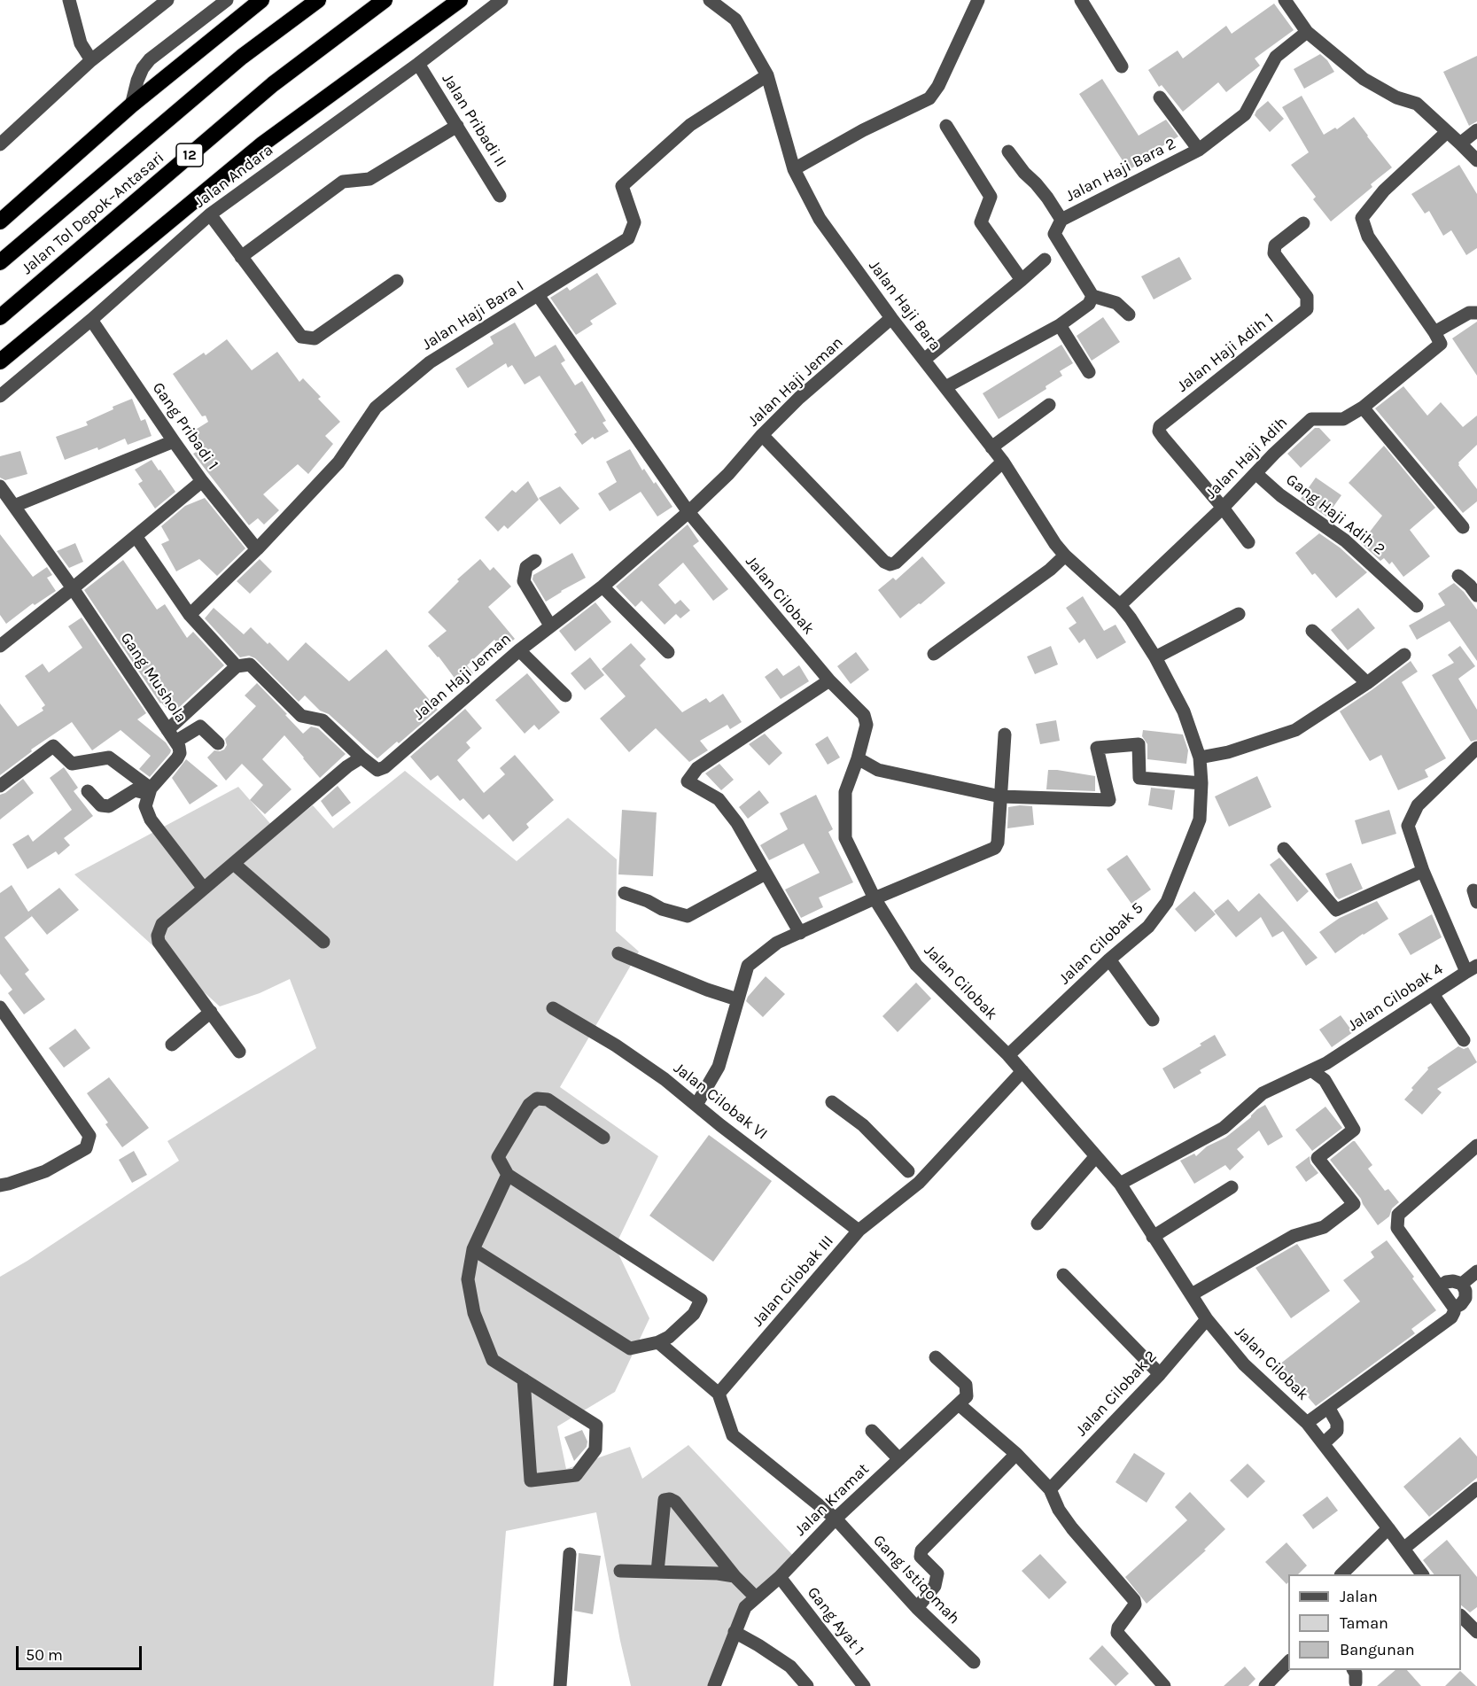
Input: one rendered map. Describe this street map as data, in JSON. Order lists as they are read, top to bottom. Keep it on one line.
{"streets":{"highway":["12","Jalan Tol Depok–Antasari"],"street":["Jalan Pribadi II","Jalan Haji Bara 2","Jalan Andara","Jalan Haji Bara","Jalan Haji Bara I","Jalan Haji Adih 1","Jalan Haji Jeman","Gang Pribadi 1","Jalan Haji Adih","Gang Haji Adih 2","Jalan Cilobak","Gang Mushola","Jalan Cilobak 5","Jalan Cilobak 4","Jalan Cilobak VI","Jalan Cilobak III","Jalan Cilobak 2","Jalan Kramat","Gang Istiqomah","Gang Ayat 1"]},"crossings":[["Jalan Pribadi II","Jalan Andara"],["Jalan Andara","Gang Pribadi 1"],["Jalan Haji Bara","Jalan Haji Bara I"],["Jalan Haji Bara","Jalan Haji Jeman"],["Jalan Haji Bara","Jalan Haji Adih"],["Jalan Haji Bara","Jalan Cilobak 5"],["Jalan Haji Bara I","Gang Pribadi 1"],["Jalan Haji Bara I","Jalan Cilobak"],["Jalan Haji Adih 1","Jalan Haji Adih"],["Jalan Haji Jeman","Jalan Cilobak"],["Jalan Haji Adih","Gang Haji Adih 2"],["Jalan Haji Adih","Jalan Cilobak 5"],["Jalan Cilobak","Jalan Cilobak 5"],["Jalan Cilobak","Jalan Cilobak 4"],["Jalan Cilobak","Jalan Cilobak III"],["Jalan Cilobak","Jalan Cilobak 2"],["Jalan Cilobak VI","Jalan Cilobak III"],["Jalan Kramat","Gang Istiqomah"],["Jalan Kramat","Gang Ayat 1"]],"legend":["Jalan","Taman","Bangunan"],"scale_bar":"50 m"}
